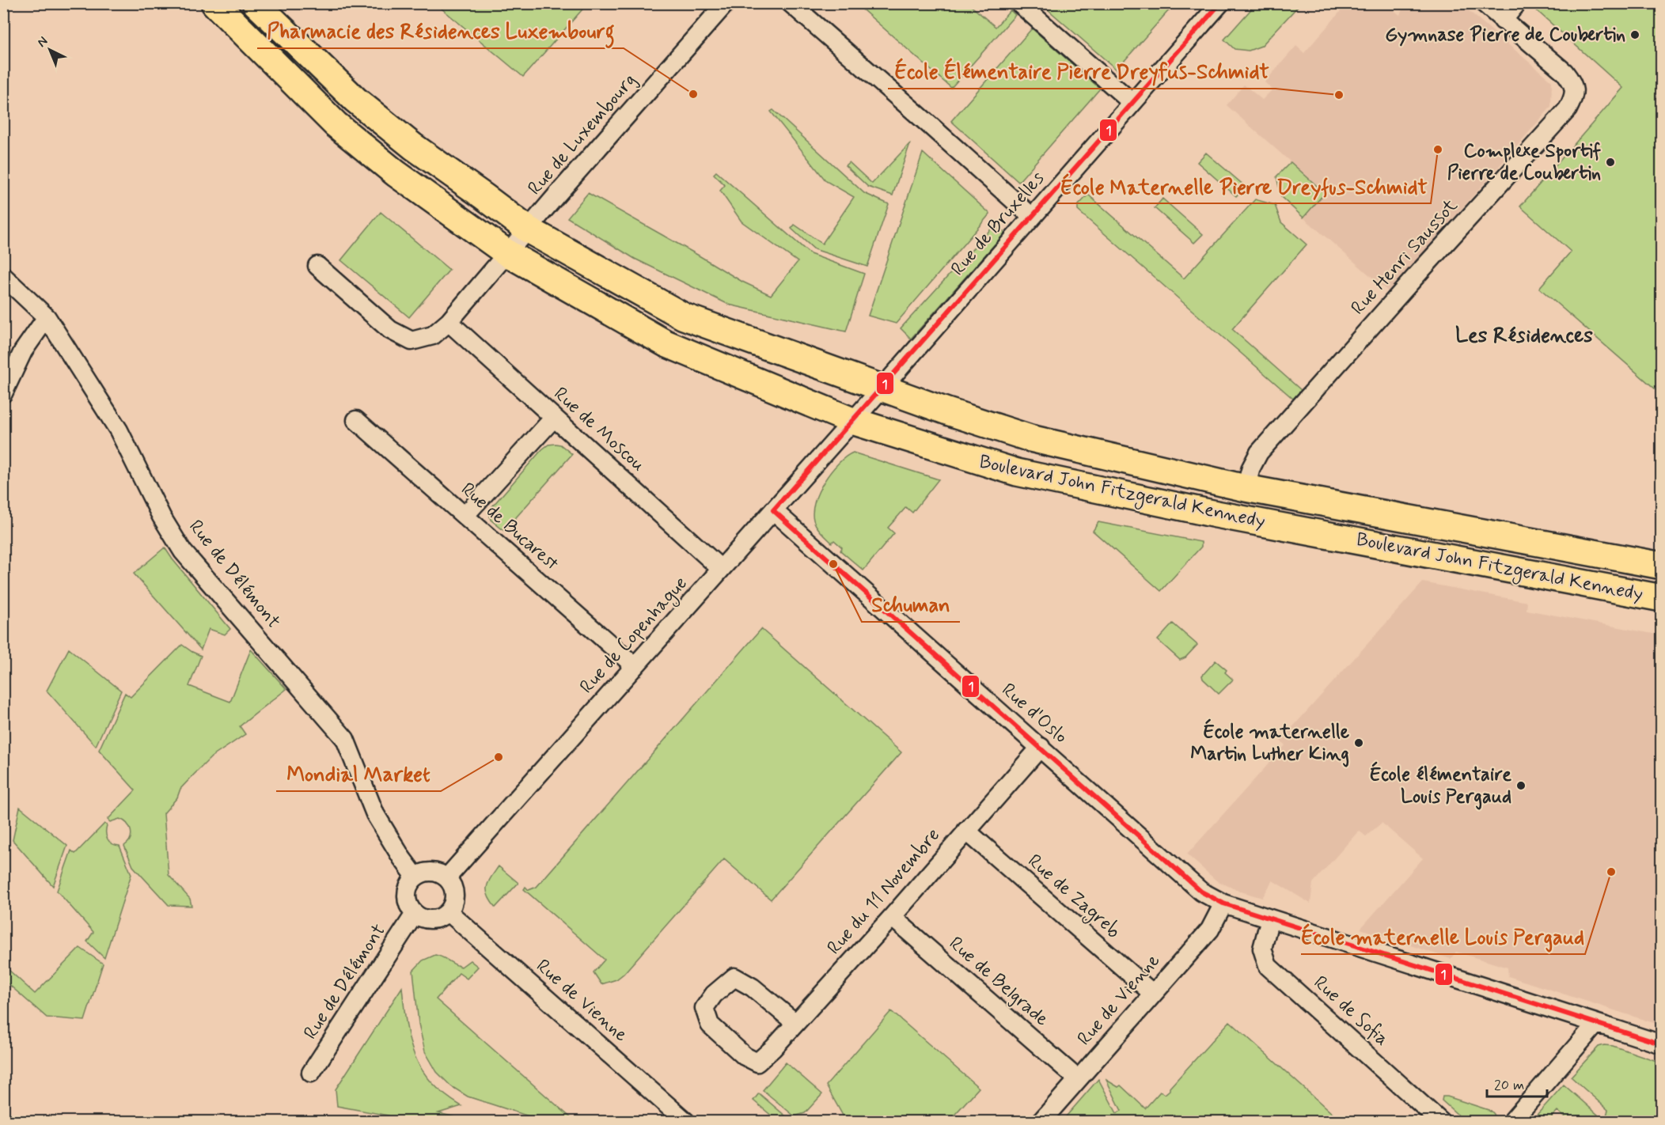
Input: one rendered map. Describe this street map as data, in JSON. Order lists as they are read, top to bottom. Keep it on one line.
{"streets":{"main road":["Boulevard John Fitzgerald Kennedy"],"street":["Rue de Luxembourg","Rue de Bruxelles","Rue Henri Saussot","Rue de Moscou","Rue de Bucarest","Rue de Délémont","Rue de Copenhague","Rue d'Oslo","Rue du 11 Novembre","Rue de Zagreb","Rue de Belgrade","Rue de Vienne","Rue de Sofia"]},"crossings":[["Rue de Luxembourg","Boulevard John Fitzgerald Kennedy"],["Rue de Bruxelles","Boulevard John Fitzgerald Kennedy"],["Rue de Bruxelles","Rue de Copenhague"],["Rue Henri Saussot","Boulevard John Fitzgerald Kennedy"],["Rue de Moscou","Rue de Copenhague"],["Boulevard John Fitzgerald Kennedy","Rue de Copenhague"],["Rue de Bucarest","Rue de Copenhague"],["Rue de Délémont","Rue de Copenhague"],["Rue de Délémont","Rue de Vienne"],["Rue de Copenhague","Rue d'Oslo"],["Rue de Copenhague","Rue de Vienne"],["Rue d'Oslo","Rue du 11 Novembre"],["Rue d'Oslo","Rue de Vienne"],["Rue du 11 Novembre","Rue de Zagreb"],["Rue du 11 Novembre","Rue de Belgrade"],["Rue de Zagreb","Rue de Vienne"],["Rue de Belgrade","Rue de Vienne"]],"districts":["Les Résidences"],"places":["Gymnase Pierre de Coubertin","Pharmacie des Résidences Luxembourg","École Élémentaire Pierre Dreyfus-Schmidt","École Maternelle Pierre Dreyfus-Schmidt","Complexe Sportif Pierre de Coubertin","Schuman","École maternelle Martin Luther King","Mondial Market","École élémentaire Louis Pergaud","École maternelle Louis Pergaud"],"lines":["transit line 1"],"scale_bar":"20 m","north":"top left"}
